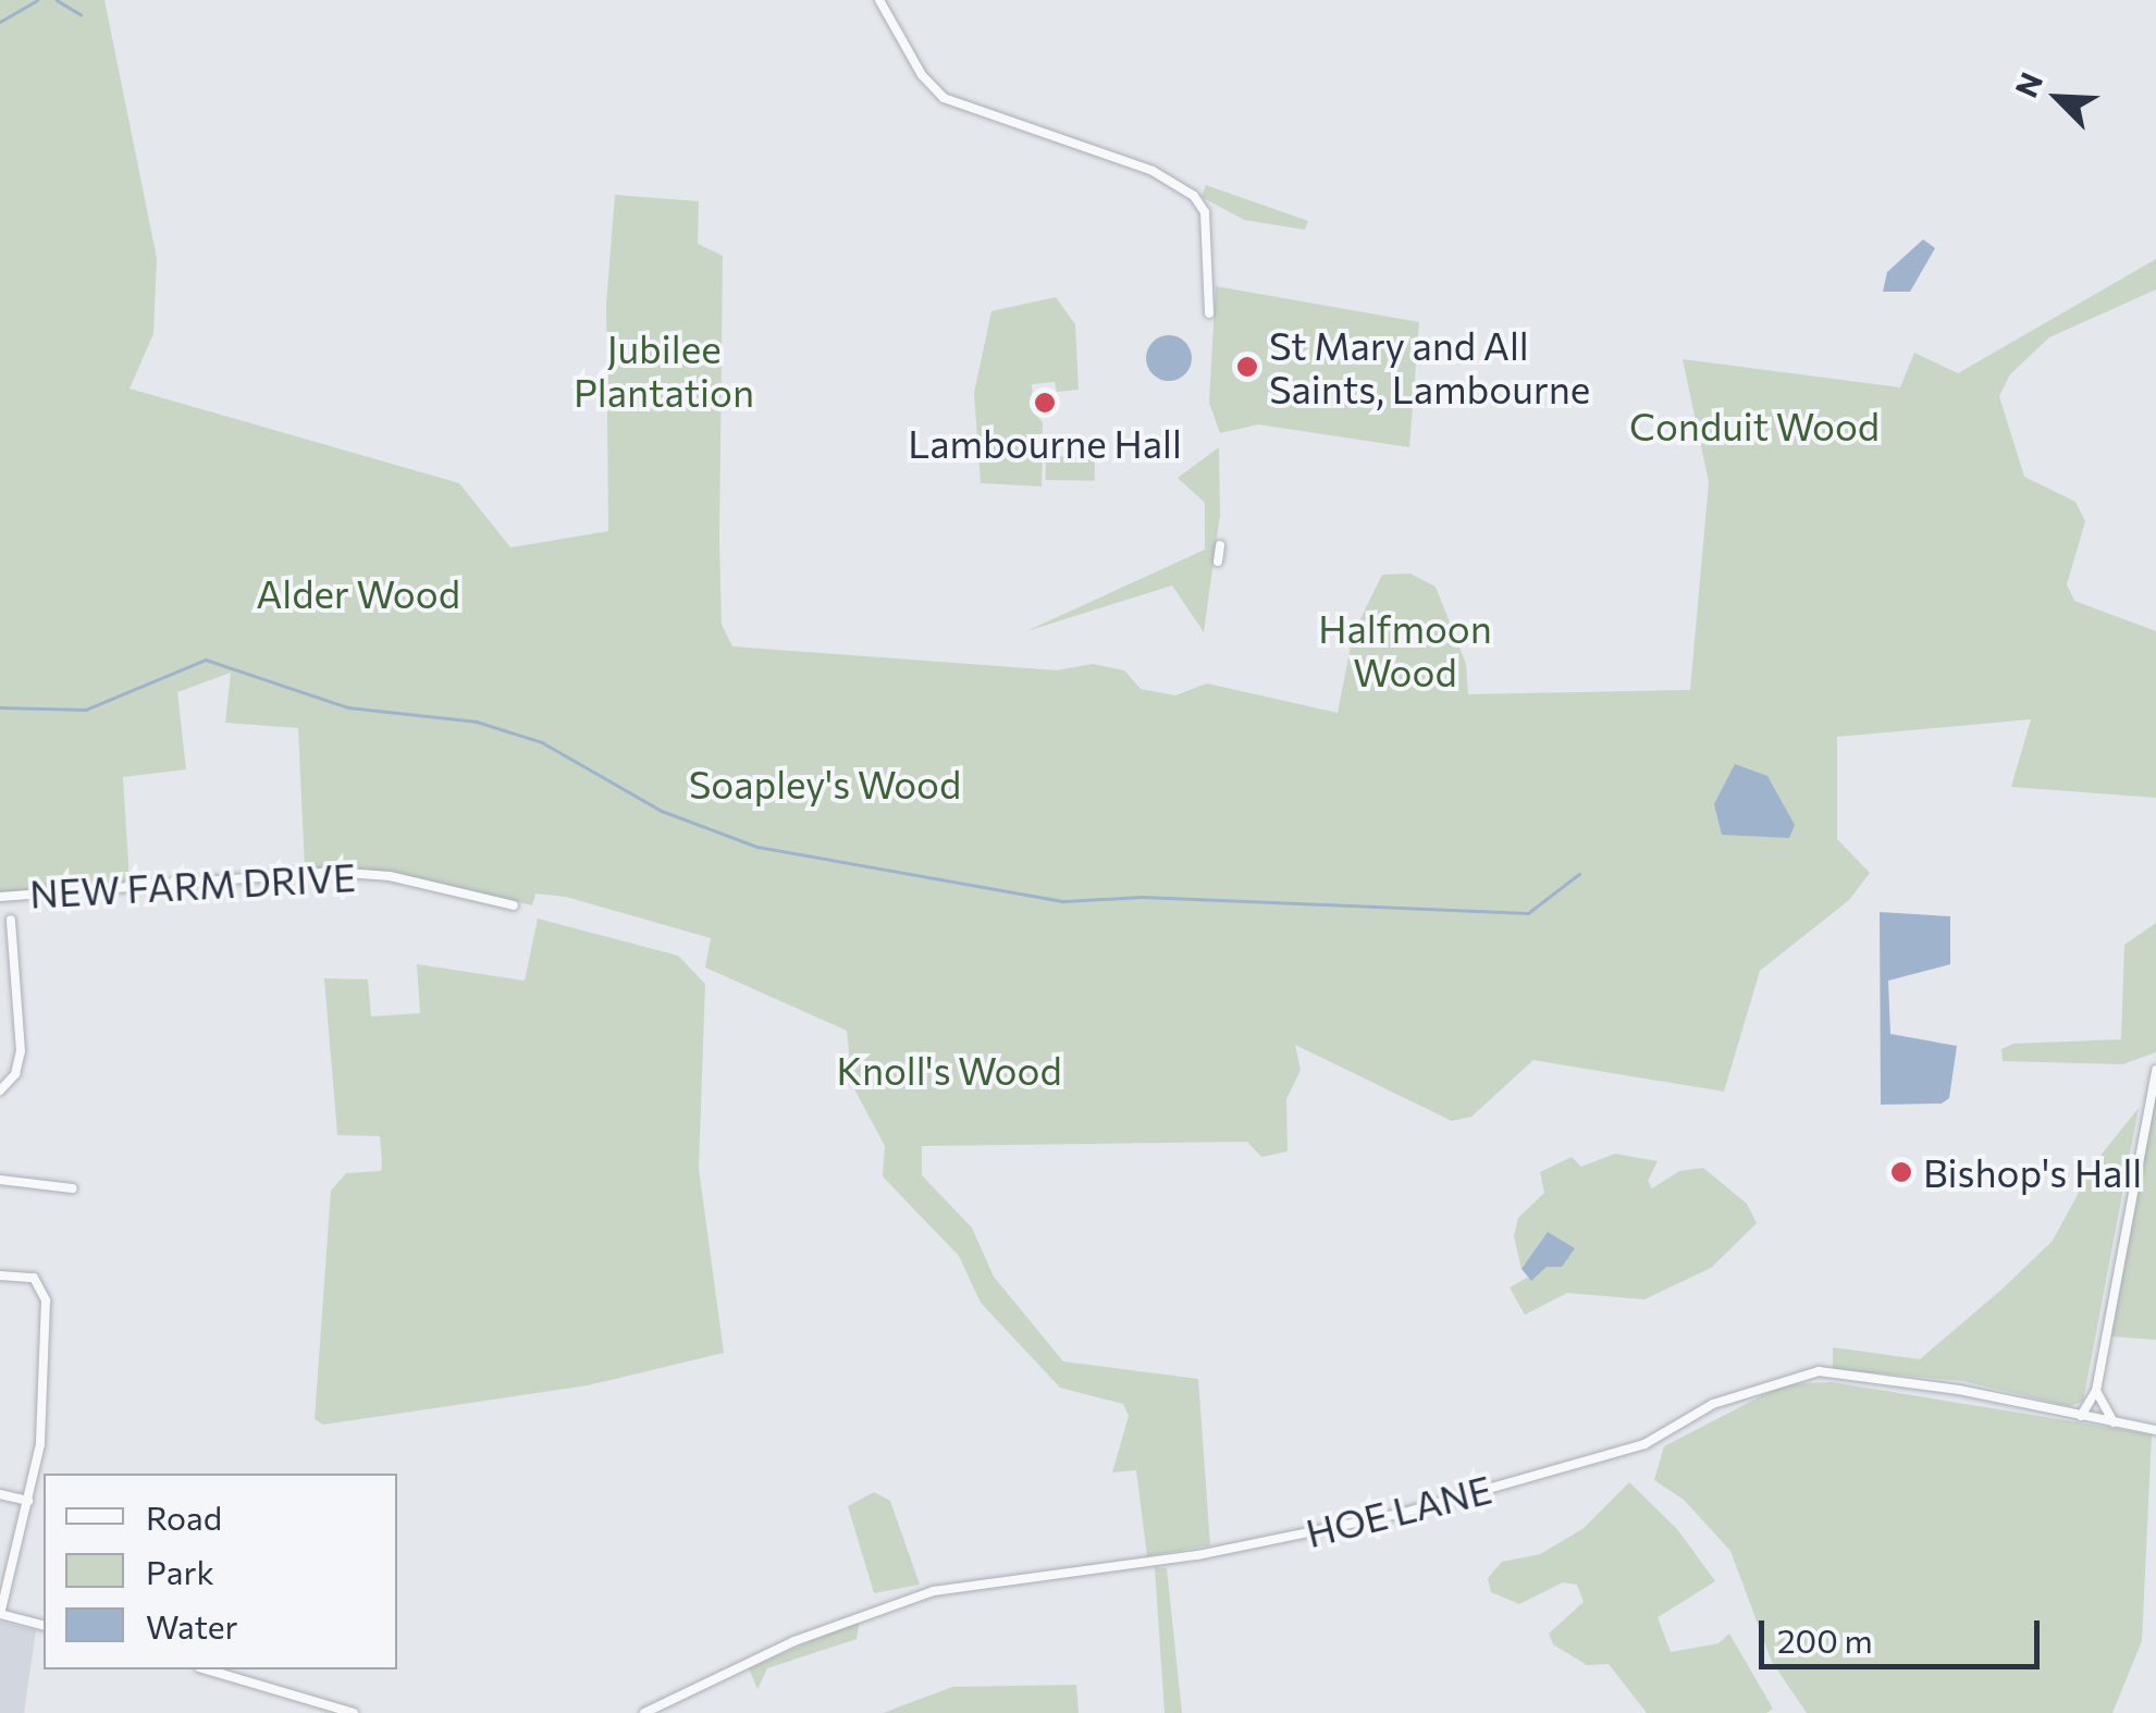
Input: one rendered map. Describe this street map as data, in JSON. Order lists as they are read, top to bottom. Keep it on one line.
{"streets":{"street":["NEW FARM DRIVE","HOE LANE"]},"parks":["Jubilee Plantation","Conduit Wood","Alder Wood","Halfmoon Wood","Soapley's Wood","Knoll's Wood"],"places":["St Mary and All Saints, Lambourne","Lambourne Hall","Bishop's Hall"],"legend":["Road","Park","Water"],"scale_bar":"200 m","north":"top left"}
